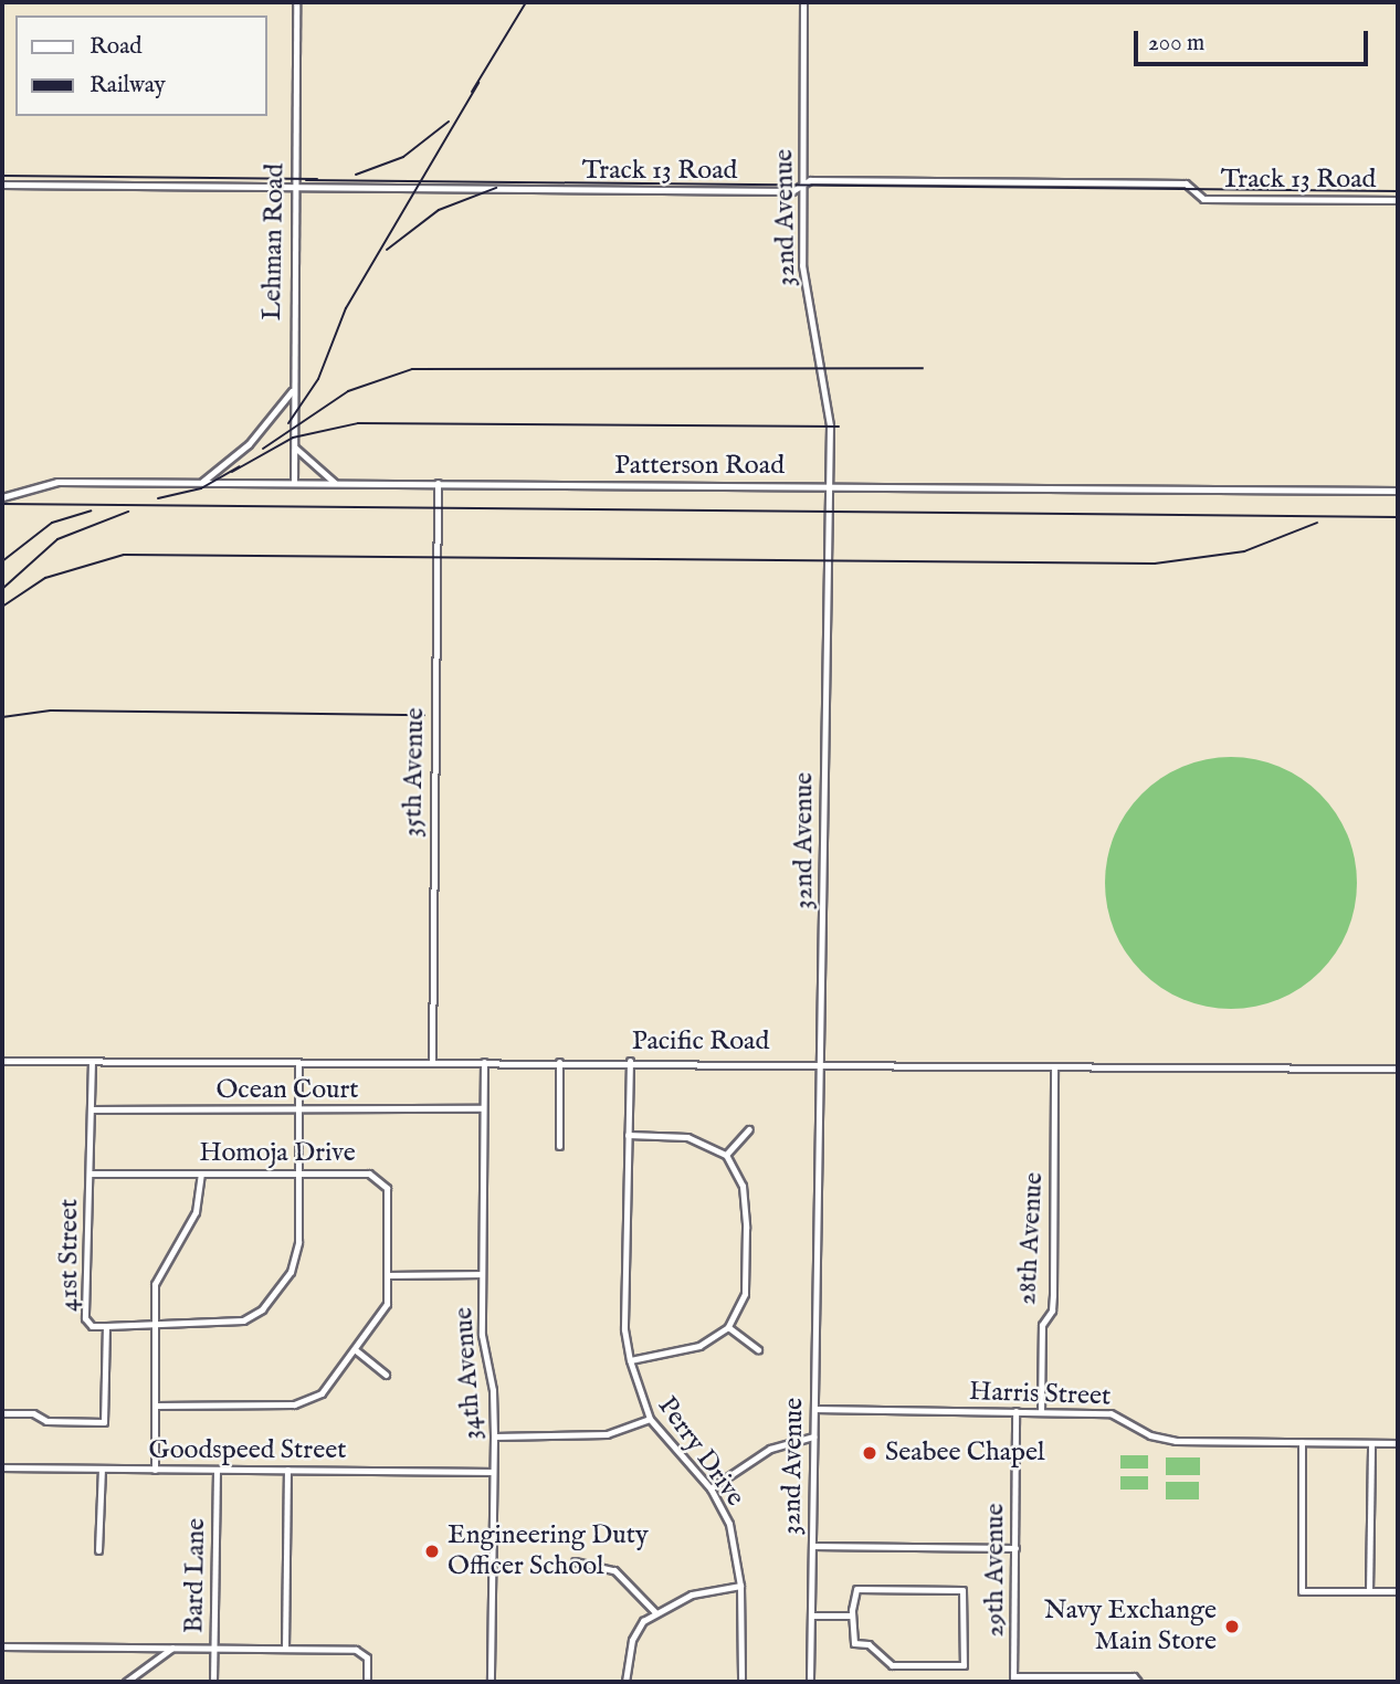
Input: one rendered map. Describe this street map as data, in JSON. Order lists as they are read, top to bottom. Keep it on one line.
{"streets":{"street":["Track 13 Road","32nd Avenue","Lehman Road","Patterson Road","35th Avenue","Pacific Road","Ocean Court","Homoja Drive","28th Avenue","41st Street","34th Avenue","Harris Street","Goodspeed Street","Perry Drive","29th Avenue","Bard Lane"]},"crossings":[["Track 13 Road","32nd Avenue"],["Track 13 Road","Lehman Road"],["32nd Avenue","Patterson Road"],["32nd Avenue","Pacific Road"],["32nd Avenue","Harris Street"],["Lehman Road","Patterson Road"],["Patterson Road","35th Avenue"],["35th Avenue","Pacific Road"],["Pacific Road","28th Avenue"],["Pacific Road","41st Street"],["Pacific Road","34th Avenue"],["Pacific Road","Perry Drive"],["Ocean Court","41st Street"],["Ocean Court","34th Avenue"],["Homoja Drive","41st Street"],["28th Avenue","Harris Street"],["34th Avenue","Goodspeed Street"],["Harris Street","29th Avenue"],["Goodspeed Street","Bard Lane"]],"places":["Seabee Chapel","Engineering Duty Officer School","Navy Exchange Main Store"],"legend":["Road","Railway"],"scale_bar":"200 m"}
